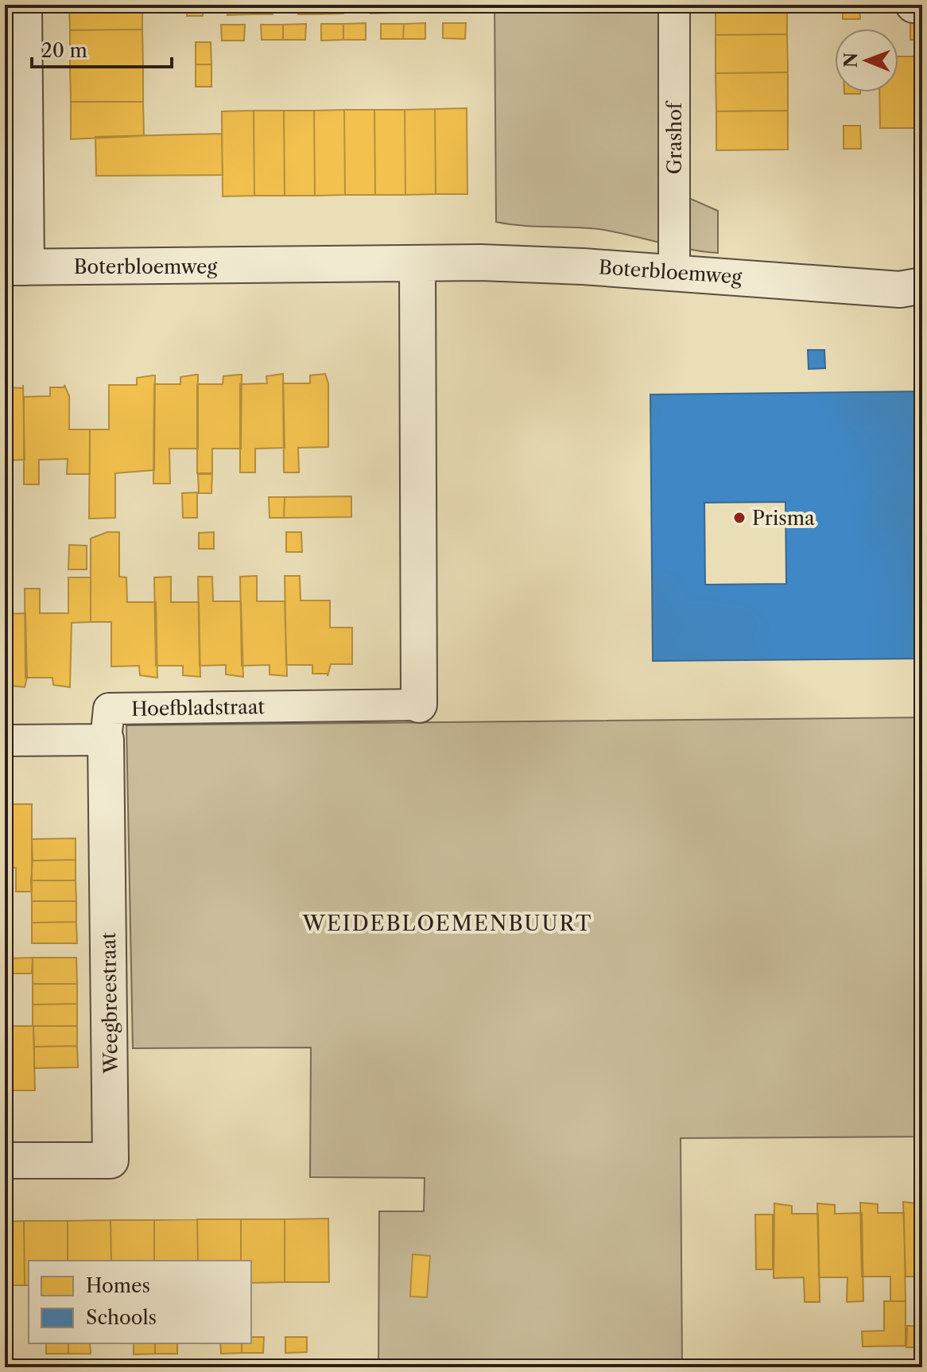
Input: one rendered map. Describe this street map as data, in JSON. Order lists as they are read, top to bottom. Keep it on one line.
{"streets":{"street":["Grashof","Boterbloemweg","Hoefbladstraat","Weegbreestraat"]},"crossings":[["Grashof","Boterbloemweg"],["Hoefbladstraat","Weegbreestraat"]],"districts":["WEIDEBLOEMENBUURT"],"places":["Prisma"],"legend":["Homes","Schools"],"scale_bar":"20 m","north":"left"}
